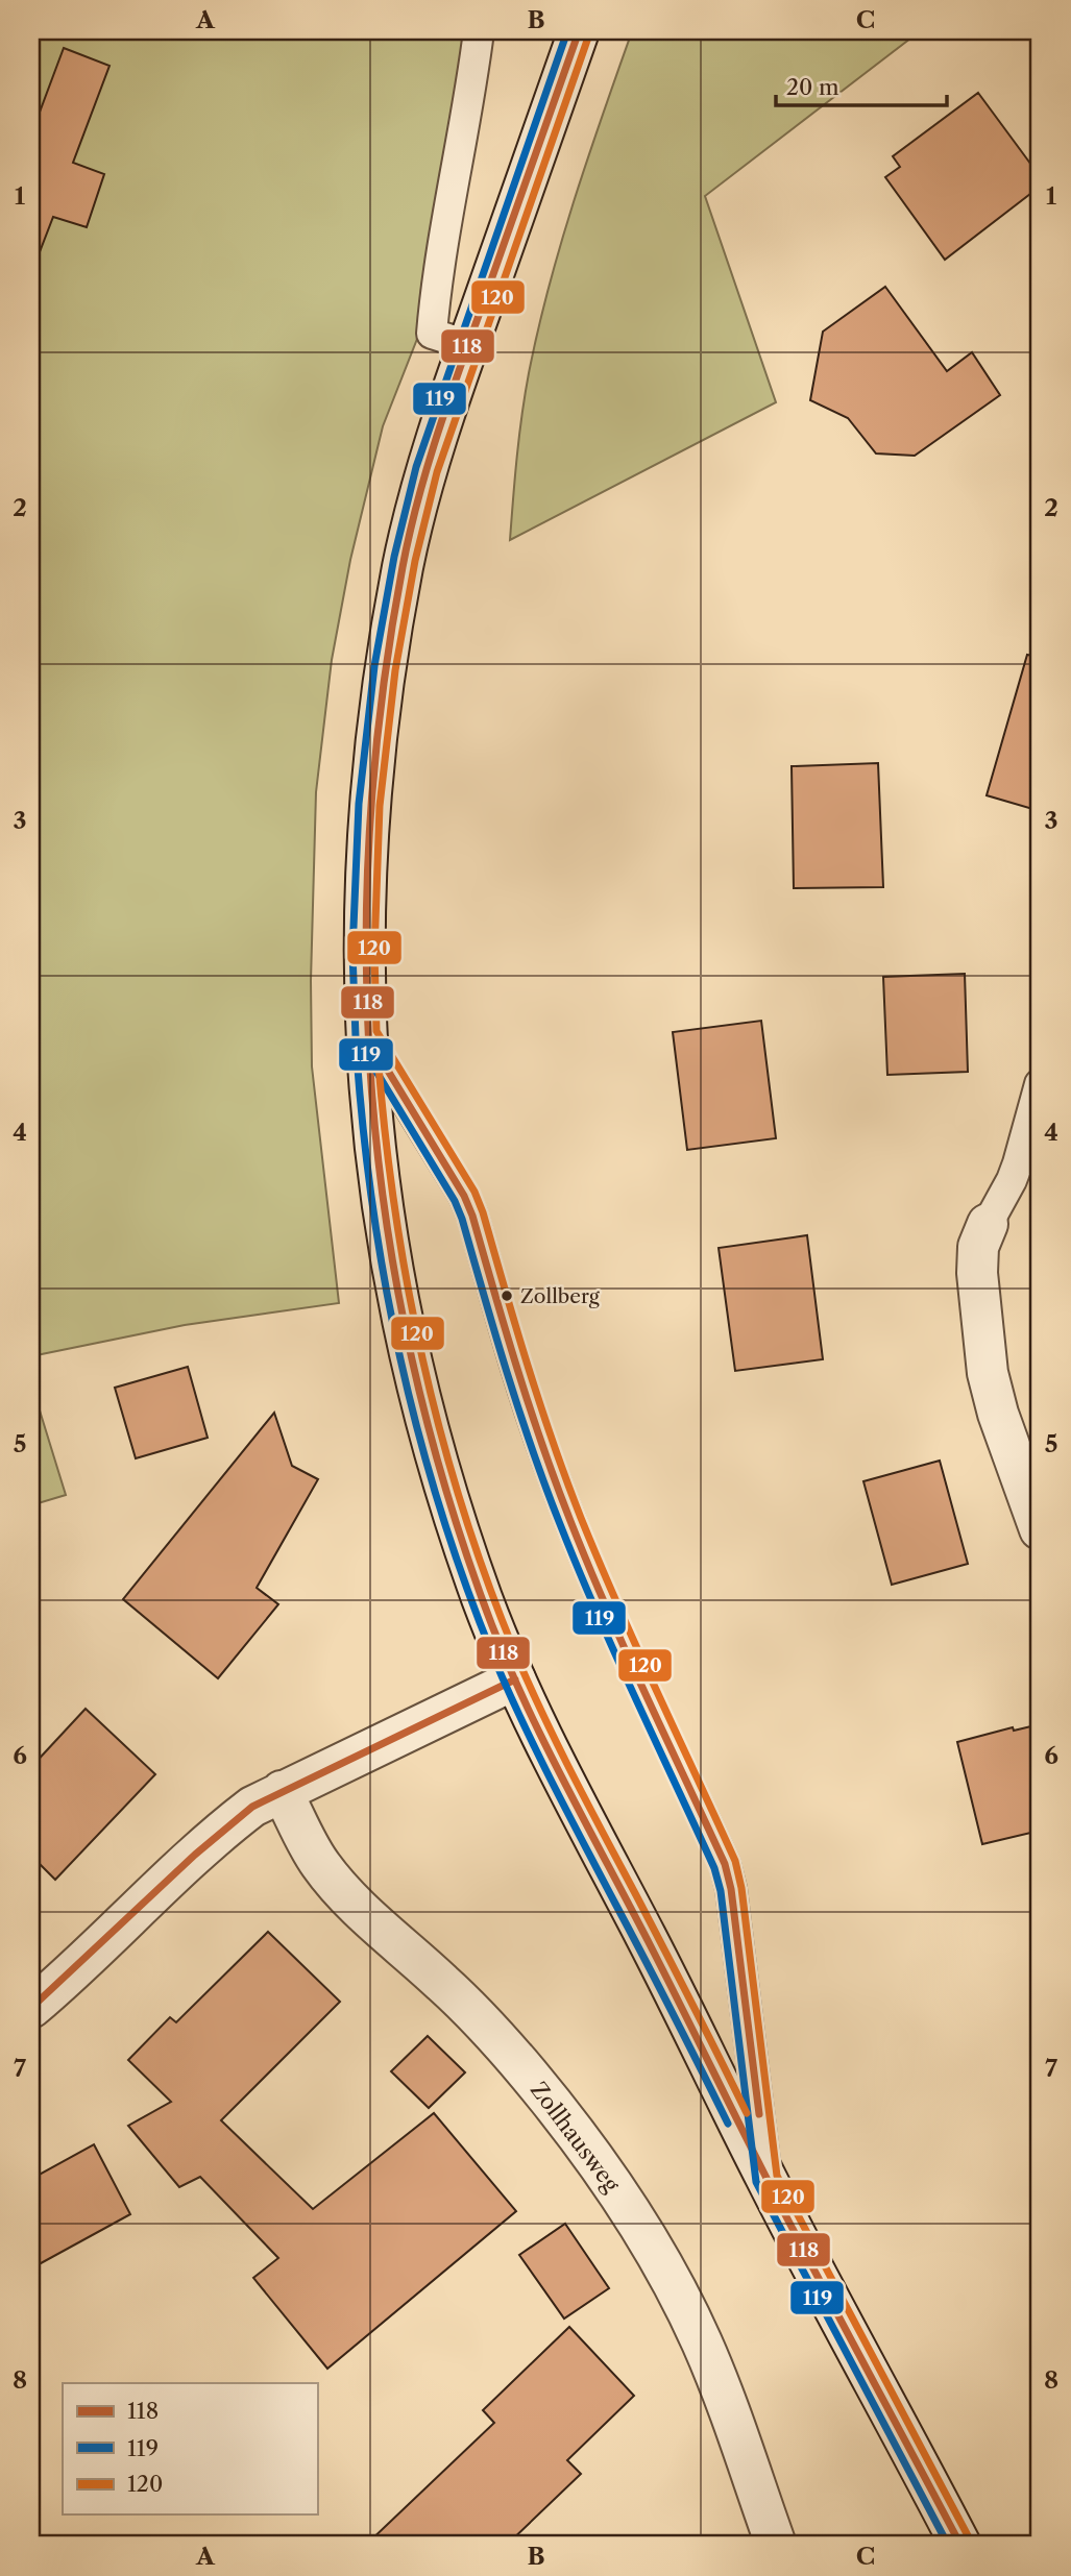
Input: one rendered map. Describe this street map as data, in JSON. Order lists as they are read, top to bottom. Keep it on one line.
{"streets":{"main road":["Zollhausweg"]},"places":["Zollberg"],"lines":["transit line 118","transit line 119","transit line 120"],"legend":["118","119","120"],"scale_bar":"20 m","grid":{"columns":["A","B","C"],"rows":["1","2","3","4","5","6","7","8"]}}
